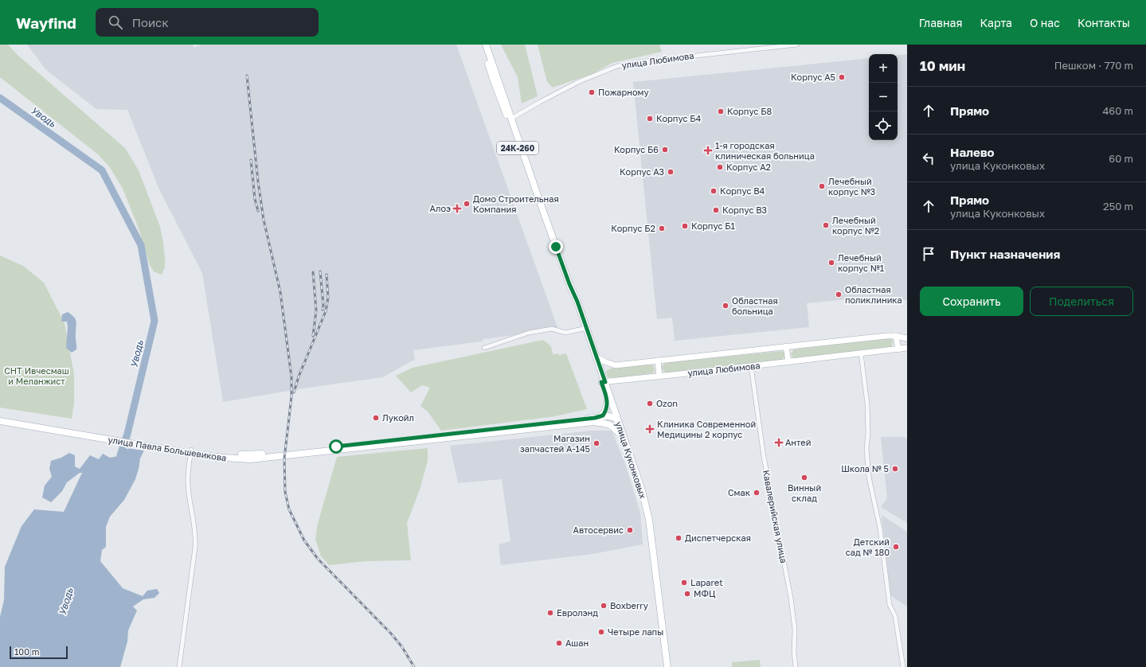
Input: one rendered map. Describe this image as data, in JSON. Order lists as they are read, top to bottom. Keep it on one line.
{"streets":{"main road":["улица Любимова","24К-260","улица Павла Большевикова","улица Куконковых"],"street":["Кавалерийская улица"]},"crossings":[["улица Любимова","улица Куконковых"],["улица Любимова","Кавалерийская улица"],["улица Павла Большевикова","улица Куконковых"]],"water":["Уводь"],"parks":["СНТ Ивчесмаш и Меланжист"],"places":{"other":["Корпус А5","Пожарному","Корпус Б8","Корпус Б4","Корпус Б6","Корпус А2","Корпус А3","Лечебный корпус №3","Корпус В4","Домо Строительная Компания","Корпус В3","Лечебный корпус №2","Корпус Б1","Корпус Б2","Лечебный корпус №1","Областная поликлиника","Областная больница","Ozon","Лукойл","Магазин запчастей А-145","Школа № 5","Винный склад","Смак","Автосервис","Диспетчерская","Детский сад № 180","Laparet","МФЦ","Boxberry","Евролэнд","Четыре лапы","Ашан"],"health":["1-я городская клиническая больница","Алоэ","Клиника Современной Медицины 2 корпус","Антей"]},"scale_bar":"100 m","page":{"header":"Wayfind","search":"Поиск","nav":["Главная","Карта","О нас","Контакты"],"heading":["10 мин","Пешком · 770 m"],"map_buttons":["+","−"],"list":[["Прямо","460 m"],["Налево","улица Куконковых","60 m"],["Прямо","улица Куконковых","250 m"],"Пункт назначения"],"buttons":["Сохранить","Поделиться"],"scale":"100 m"}}
